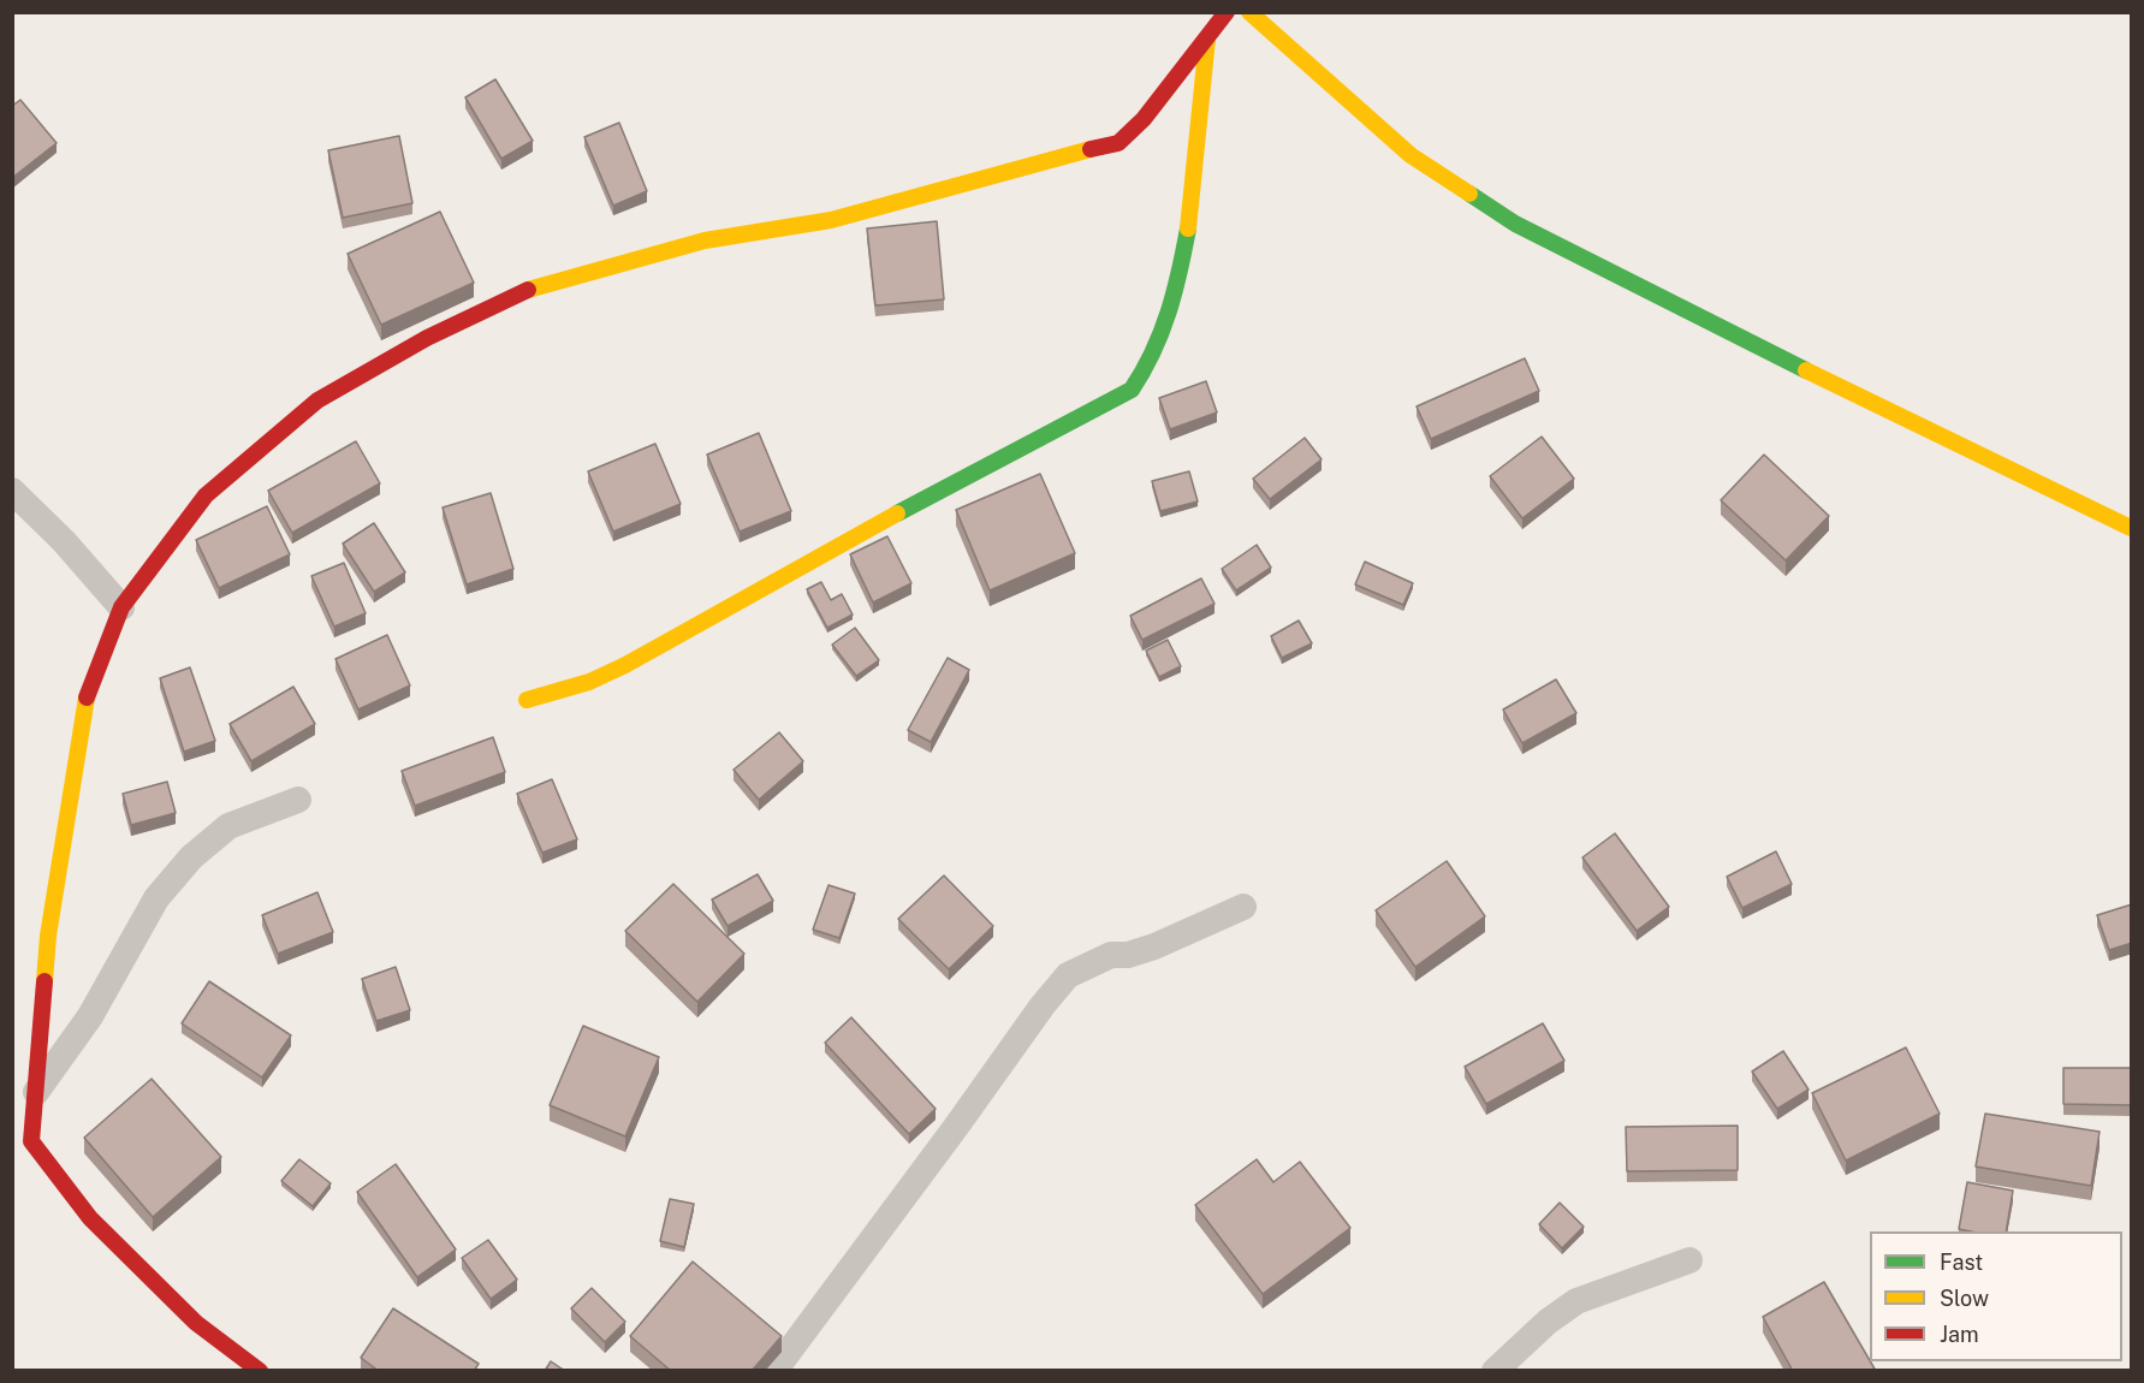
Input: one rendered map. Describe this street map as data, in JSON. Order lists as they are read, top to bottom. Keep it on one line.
{"legend":["Fast","Slow","Jam"]}
